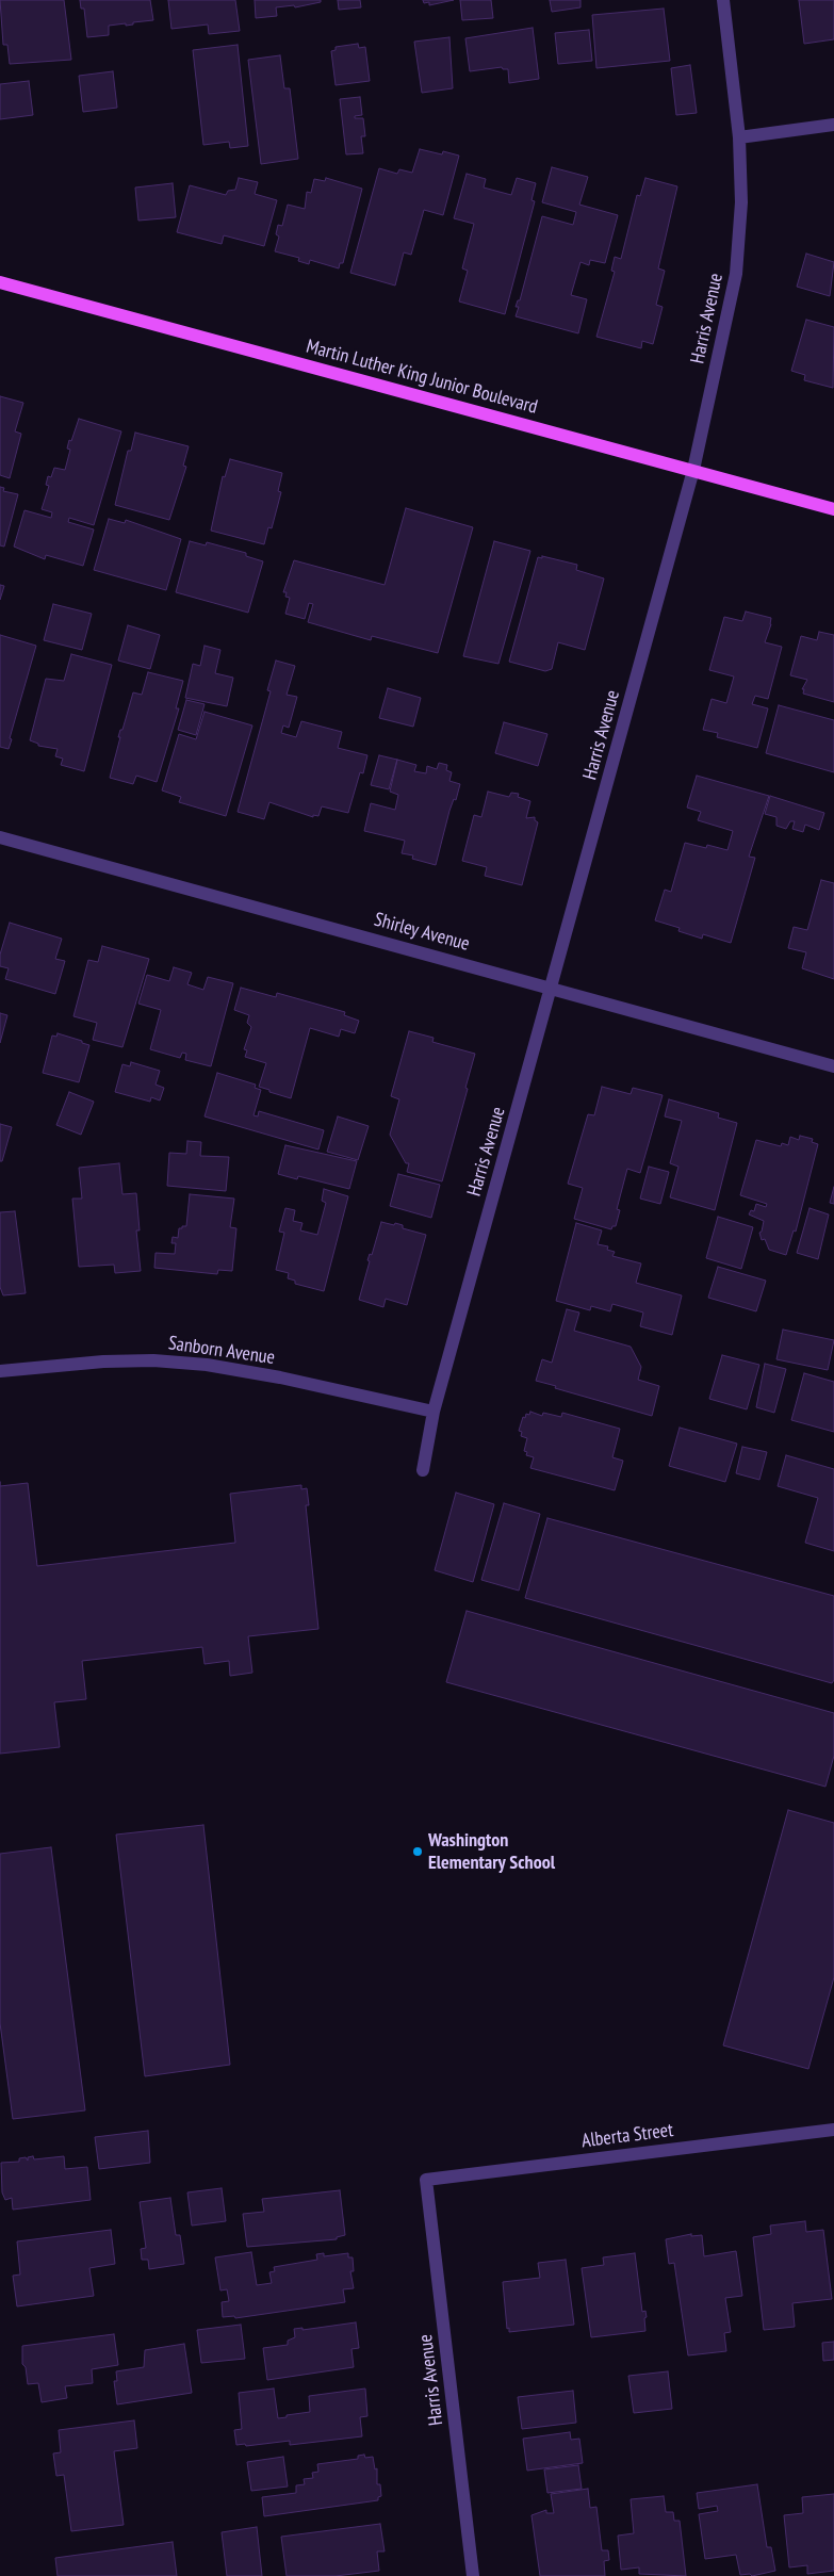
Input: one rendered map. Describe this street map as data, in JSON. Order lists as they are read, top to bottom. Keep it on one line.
{"streets":{"main road":["Martin Luther King Junior Boulevard"],"street":["Harris Avenue","Shirley Avenue","Sanborn Avenue","Alberta Street"]},"crossings":[["Harris Avenue","Martin Luther King Junior Boulevard"],["Harris Avenue","Shirley Avenue"],["Harris Avenue","Sanborn Avenue"],["Harris Avenue","Alberta Street"]],"places":["Washington Elementary School"]}
